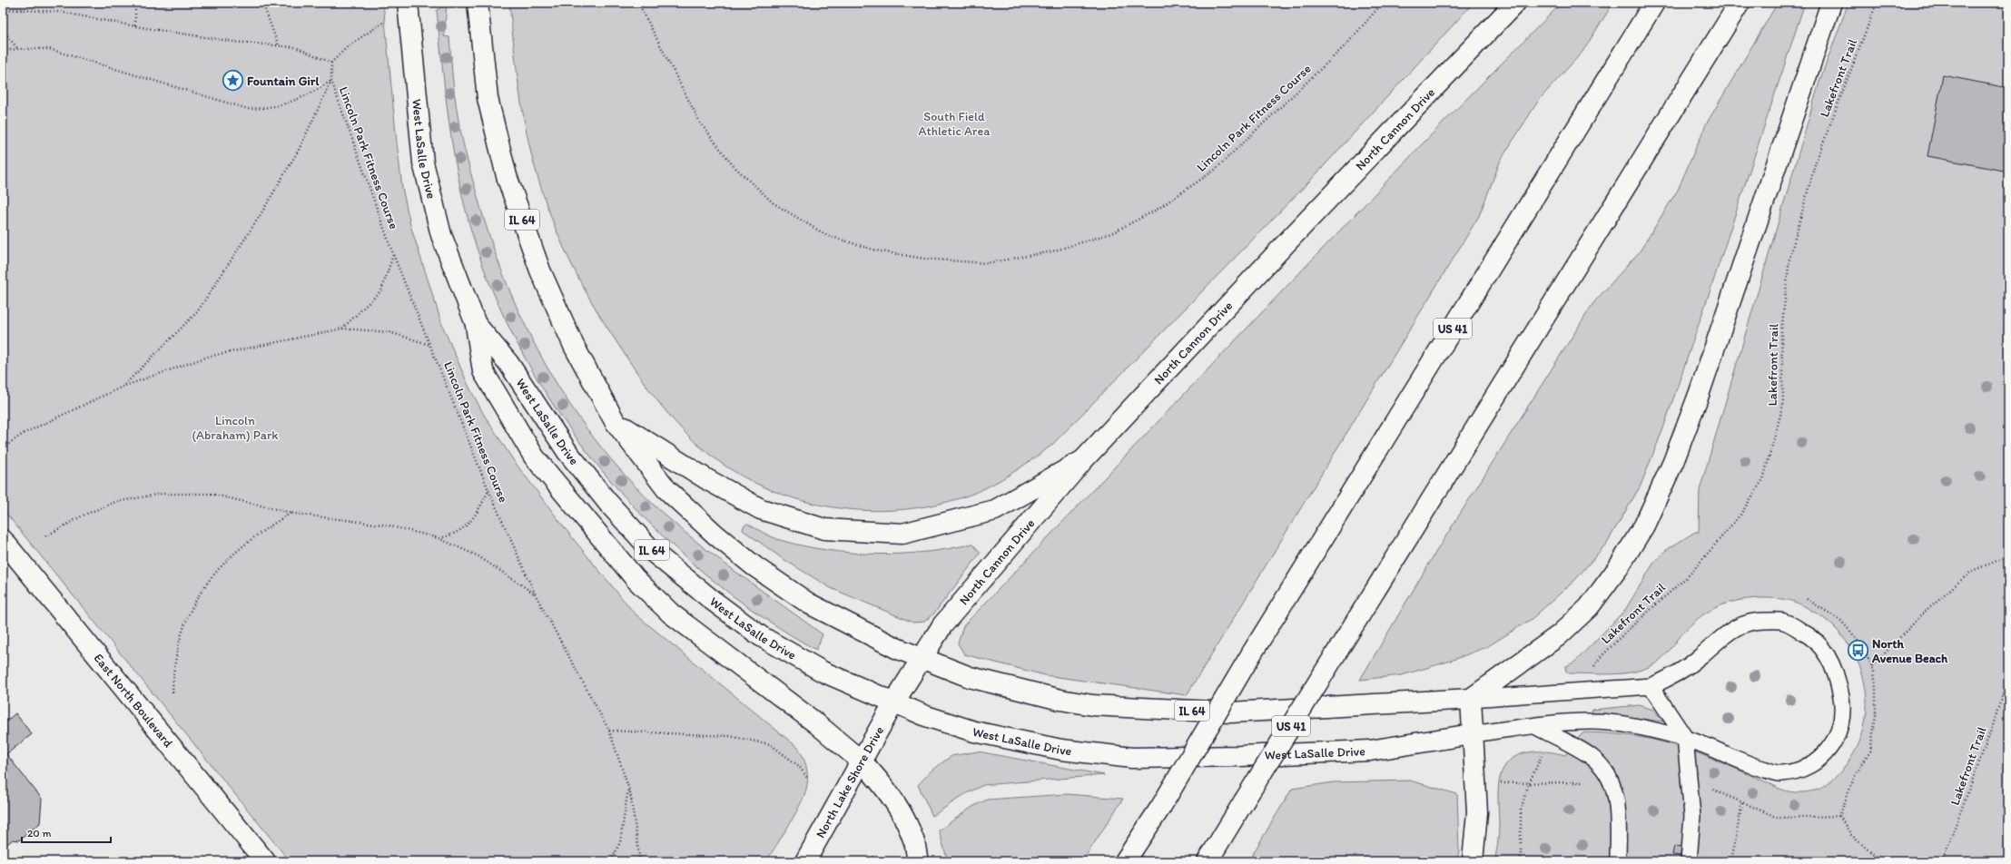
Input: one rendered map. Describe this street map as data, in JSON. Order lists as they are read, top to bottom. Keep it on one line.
{"streets":{"main road":["North Cannon Drive","West LaSalle Drive","IL 64","US 41","East North Boulevard","North Lake Shore Drive"],"path":["Lakefront Trail","Lincoln Park Fitness Course"]},"crossings":[["North Cannon Drive","West LaSalle Drive"],["North Cannon Drive","IL 64"],["North Cannon Drive","North Lake Shore Drive"],["West LaSalle Drive","North Lake Shore Drive"]],"parks":["South Field Athletic Area","Lincoln (Abraham) Park"],"places":{"place":["Fountain Girl"],"bus stop":["North Avenue Beach"]},"scale_bar":"20 m"}
